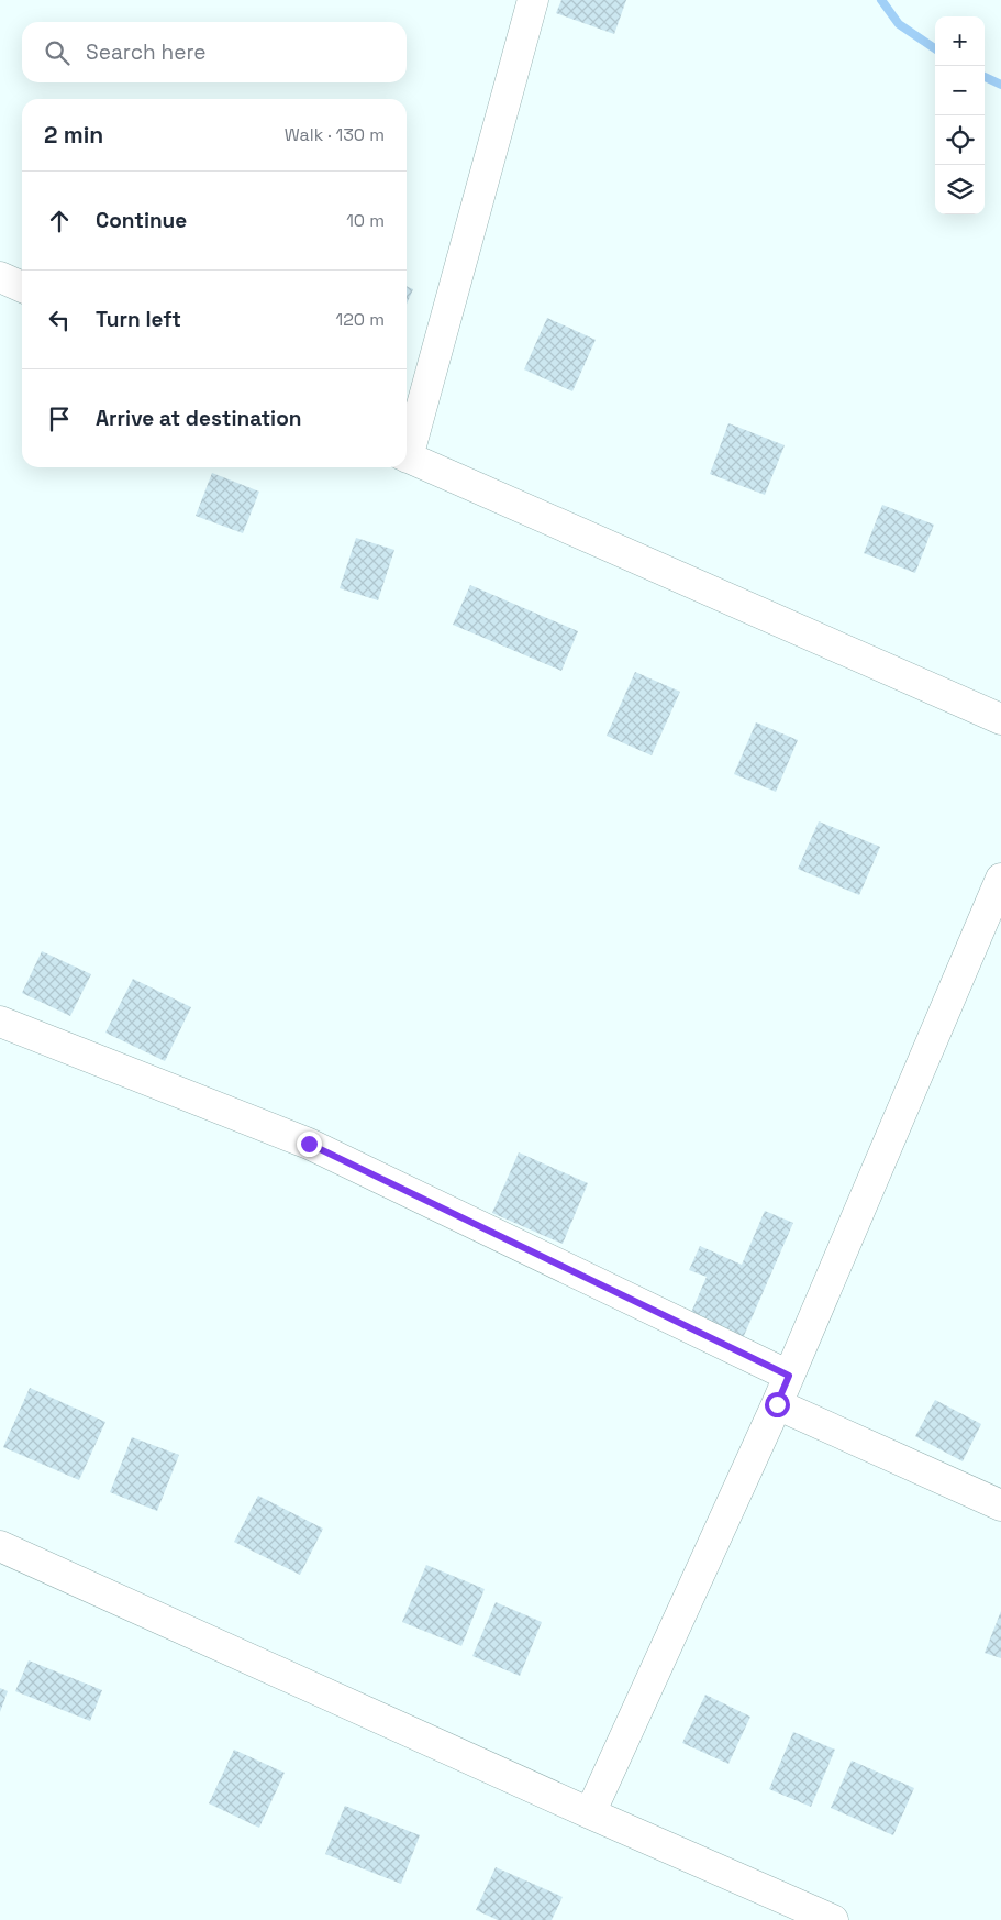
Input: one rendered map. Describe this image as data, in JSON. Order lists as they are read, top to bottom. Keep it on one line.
{"page":{"map_buttons":["+","−"],"search":"Search here","heading":["2 min","Walk · 130 m"],"list":[["Continue","10 m"],["Turn left","120 m"],"Arrive at destination"]}}
